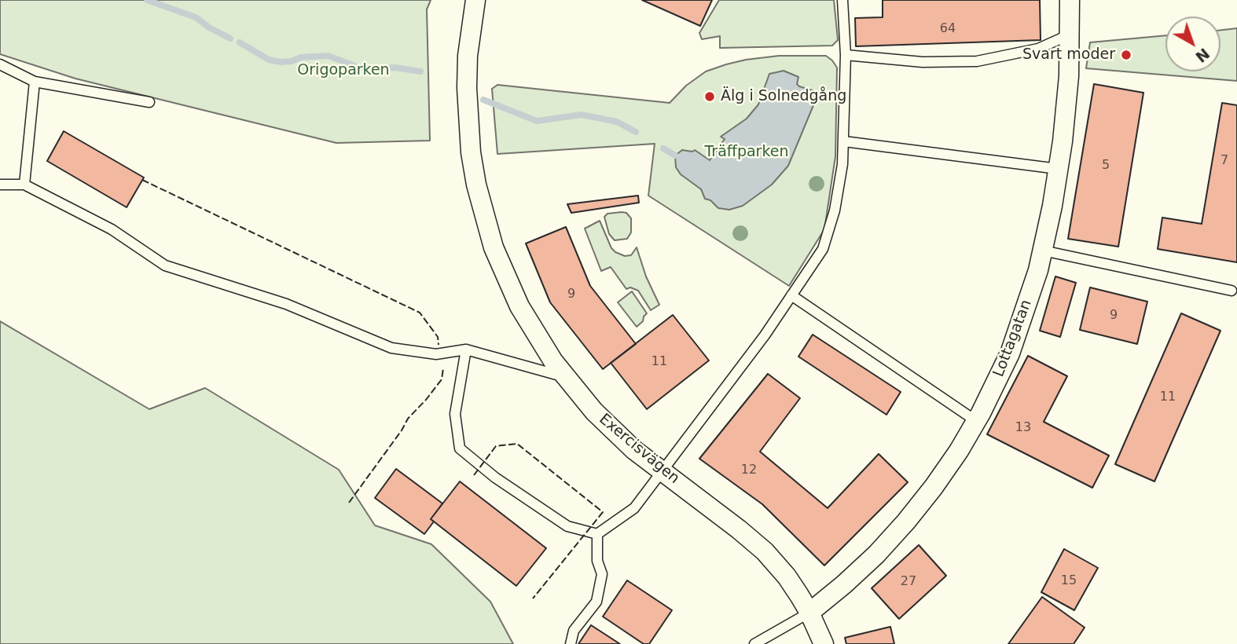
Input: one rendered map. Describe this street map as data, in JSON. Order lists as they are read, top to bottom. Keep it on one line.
{"streets":{"street":["Lottagatan","Exercisvägen"]},"crossings":[["Lottagatan","Exercisvägen"]],"parks":["Origoparken","Träffparken"],"places":["Svart moder","Älg i Solnedgång"],"house_numbers":["64","7","5","9","9","11","11","13","12","15","27"],"north":"bottom right"}
